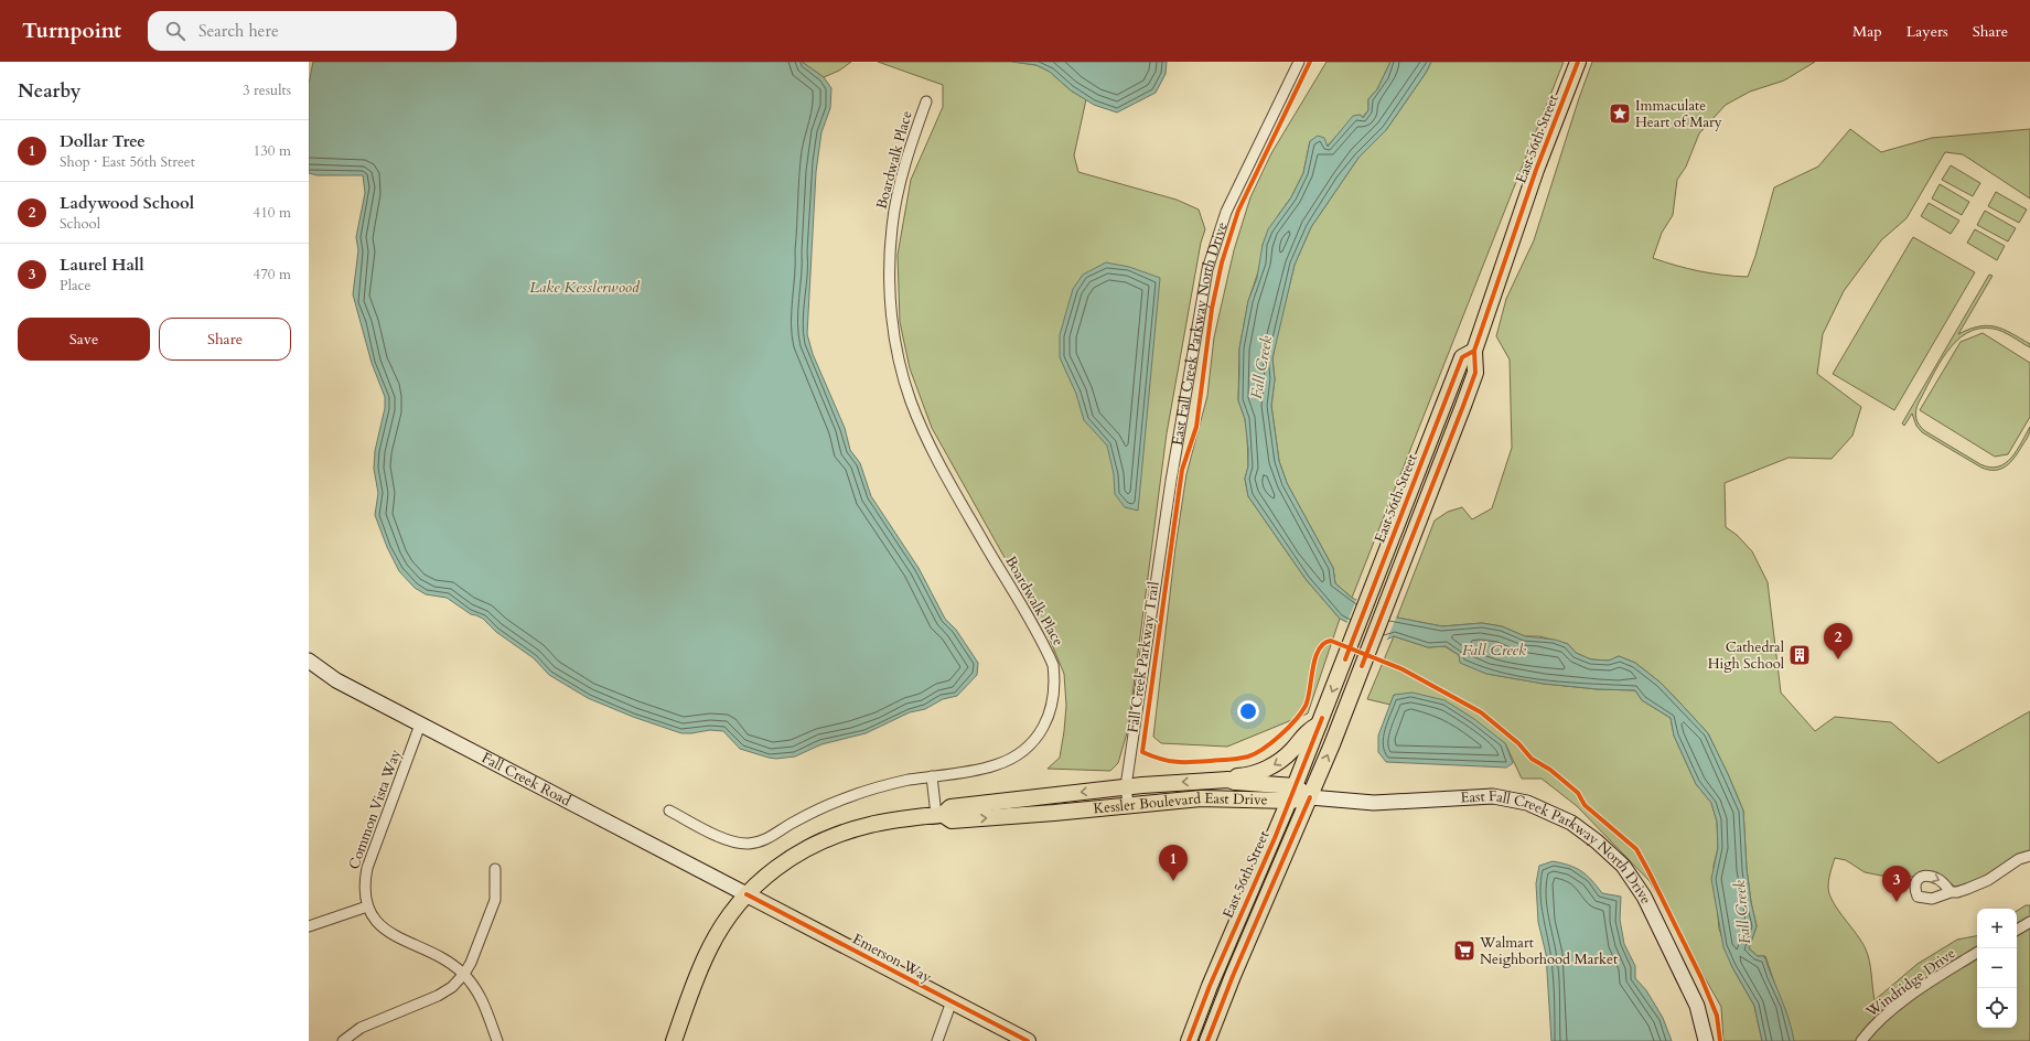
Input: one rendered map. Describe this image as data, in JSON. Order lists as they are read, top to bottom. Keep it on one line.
{"streets":{"main road":["East 56th Street","East Fall Creek Parkway North Drive","Fall Creek Road","Kessler Boulevard East Drive","Emerson Way"],"street":["Boardwalk Place","Common Vista Way","Windridge Drive"],"cycle path":["Fall Creek Parkway Trail"]},"crossings":[["East 56th Street","East Fall Creek Parkway North Drive"],["East 56th Street","Kessler Boulevard East Drive"],["East Fall Creek Parkway North Drive","Kessler Boulevard East Drive"],["Fall Creek Road","Kessler Boulevard East Drive"],["Fall Creek Road","Common Vista Way"],["Fall Creek Road","Emerson Way"],["Kessler Boulevard East Drive","Emerson Way"]],"water":["Lake Kesslerwood","Fall Creek"],"places":{"place":["Immaculate Heart of Mary"],"building":["Cathedral High School"],"supermarket":["Walmart Neighborhood Market"]},"page":{"header":"Turnpoint","search":"Search here","nav":["Map","Layers","Share"],"heading":["Nearby","3 results"],"list":[{"mark":"1","name":"Dollar Tree","note":"Shop · East 56th Street","value":"130 m"},{"mark":"2","name":"Ladywood School","note":"School","value":"410 m"},{"mark":"3","name":"Laurel Hall","note":"Place","value":"470 m"}],"buttons":["Save","Share"],"pins":["2","1","3"],"map_buttons":["+","−"]}}
